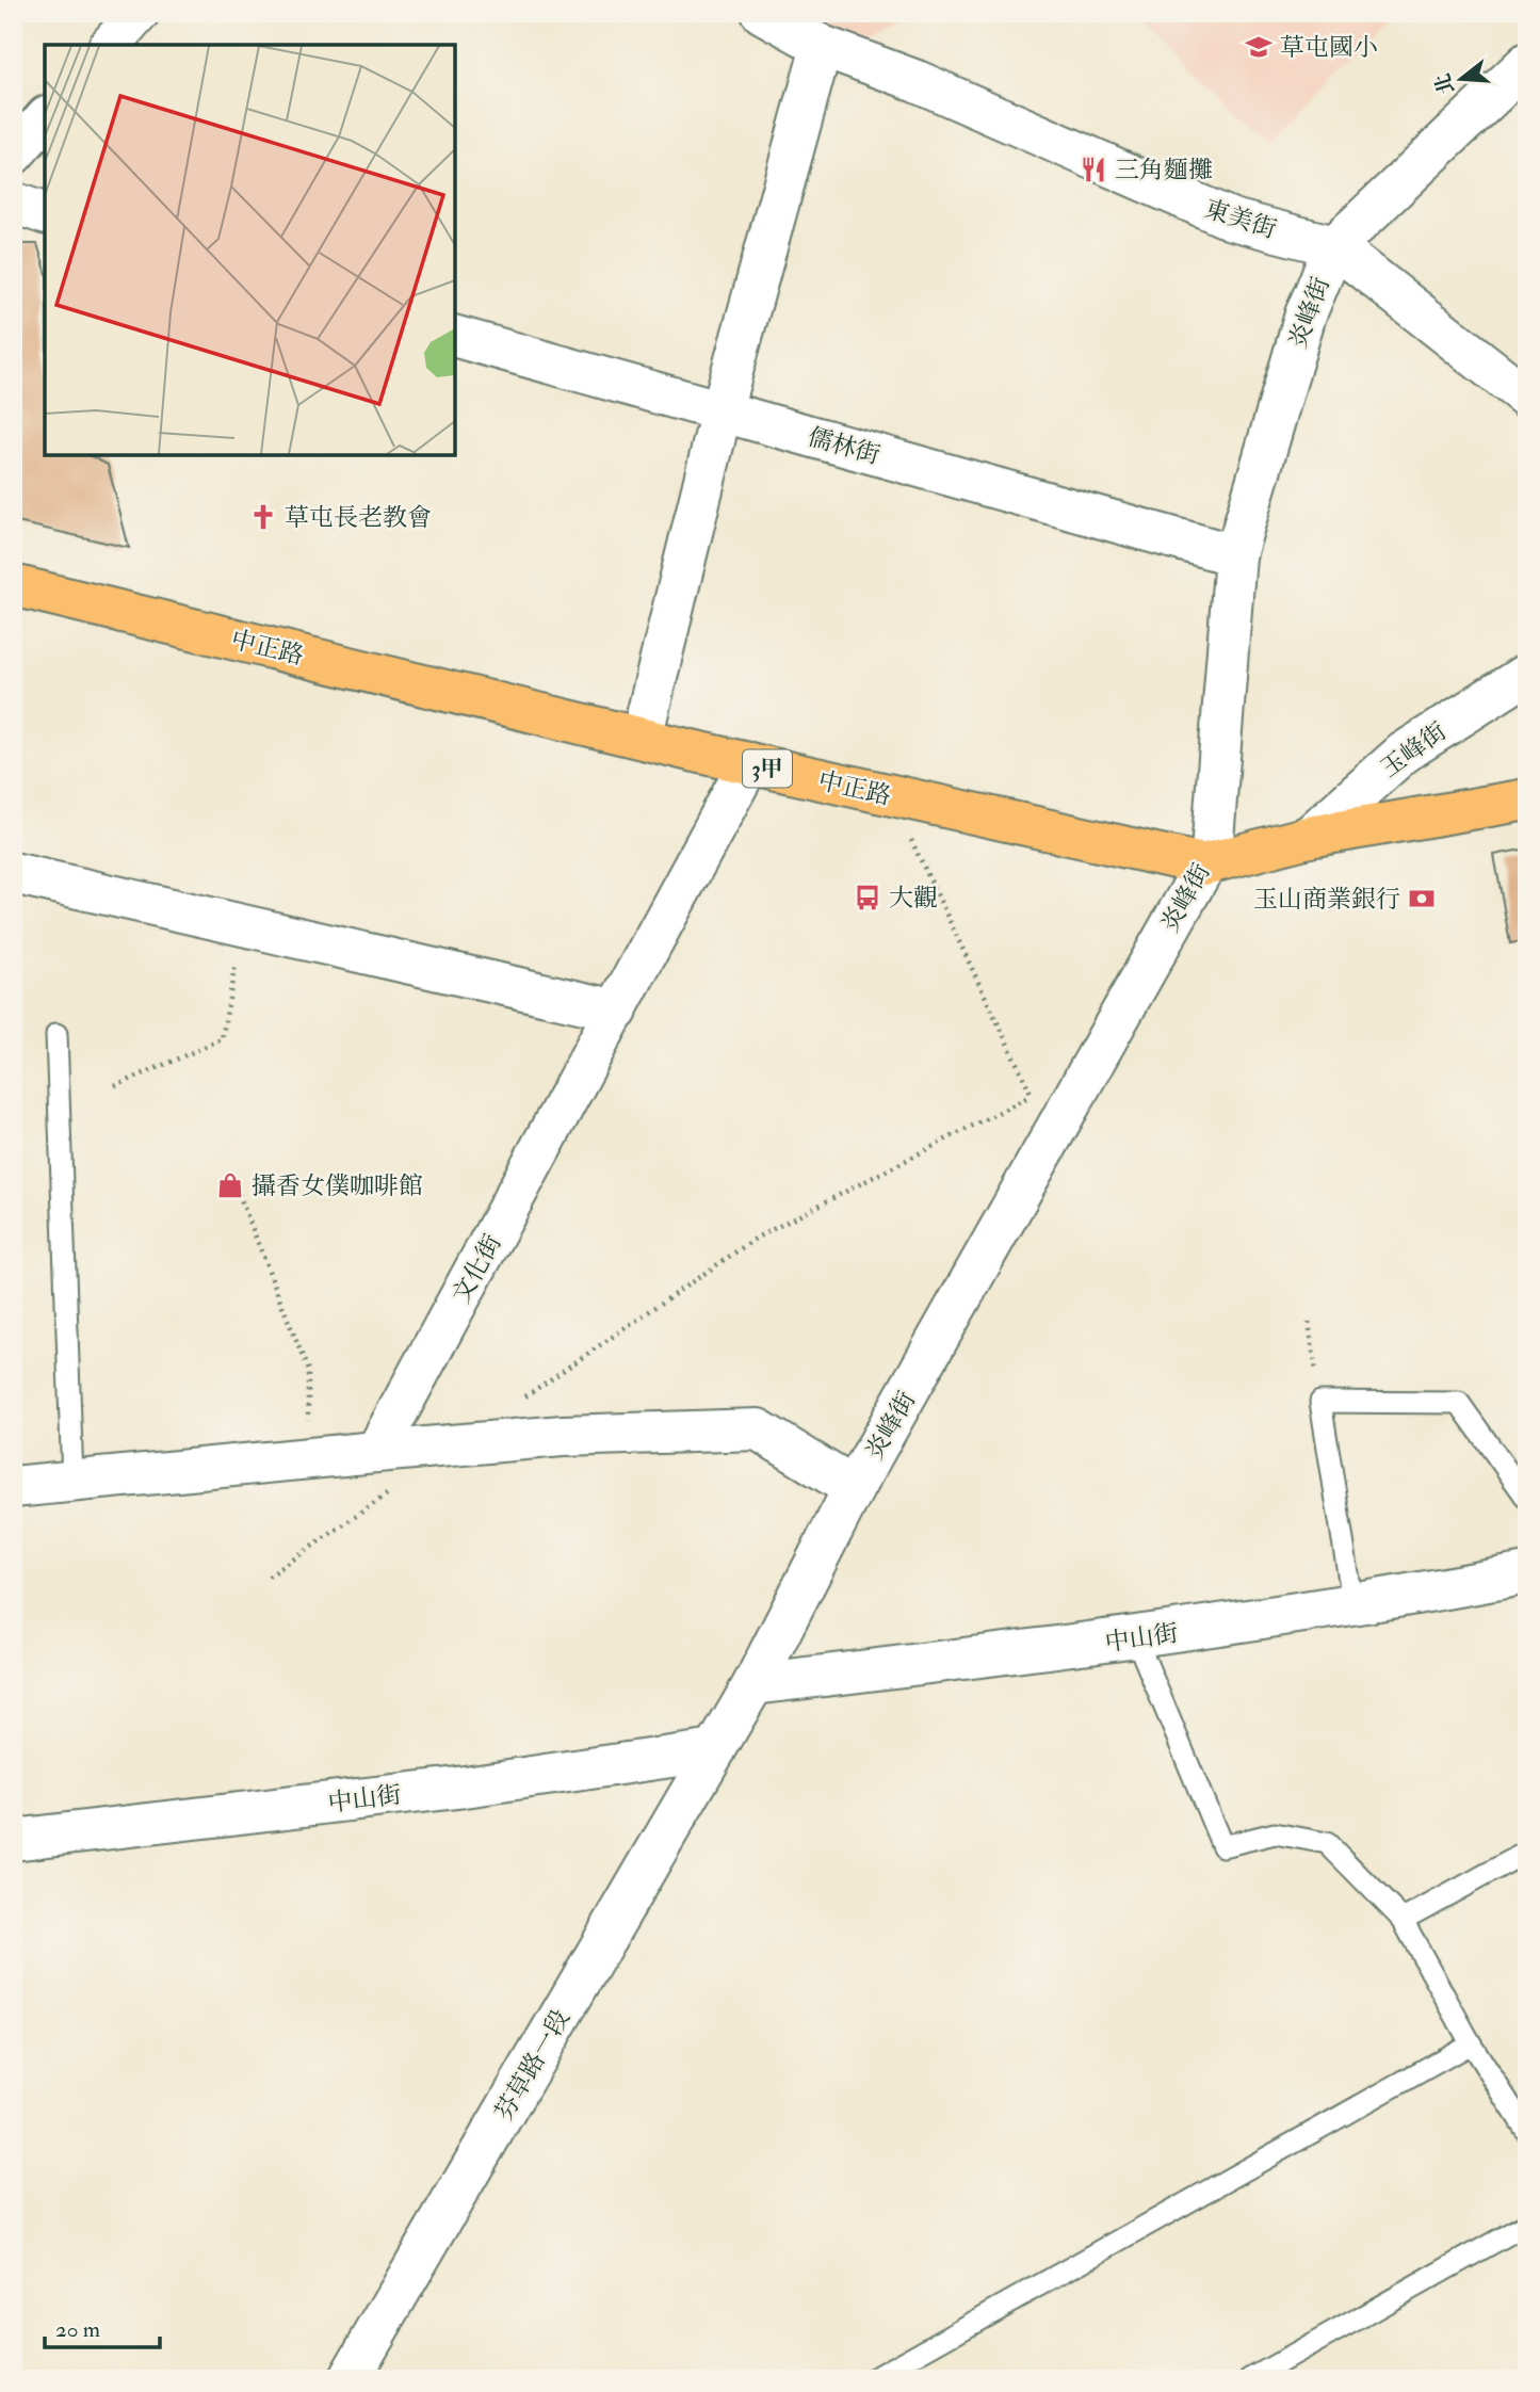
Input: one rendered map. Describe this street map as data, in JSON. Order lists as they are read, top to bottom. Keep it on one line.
{"streets":{"main road":["中正路","3甲"],"street":["東美街","炎峰街","儒林街","玉峰街","文化街","中山街","芬草路一段"]},"crossings":[["東美街","炎峰街"],["炎峰街","儒林街"],["炎峰街","中正路"],["炎峰街","中山街"],["炎峰街","芬草路一段"],["中正路","玉峰街"],["中正路","文化街"],["中山街","芬草路一段"]],"places":{"school or university":["草屯國小"],"restaurant":["三角麵攤"],"church":["草屯長老教會"],"bus stop":["大觀"],"bank":["玉山商業銀行"],"shop":["攝香女僕咖啡館"]},"scale_bar":"20 m","north":"left"}
